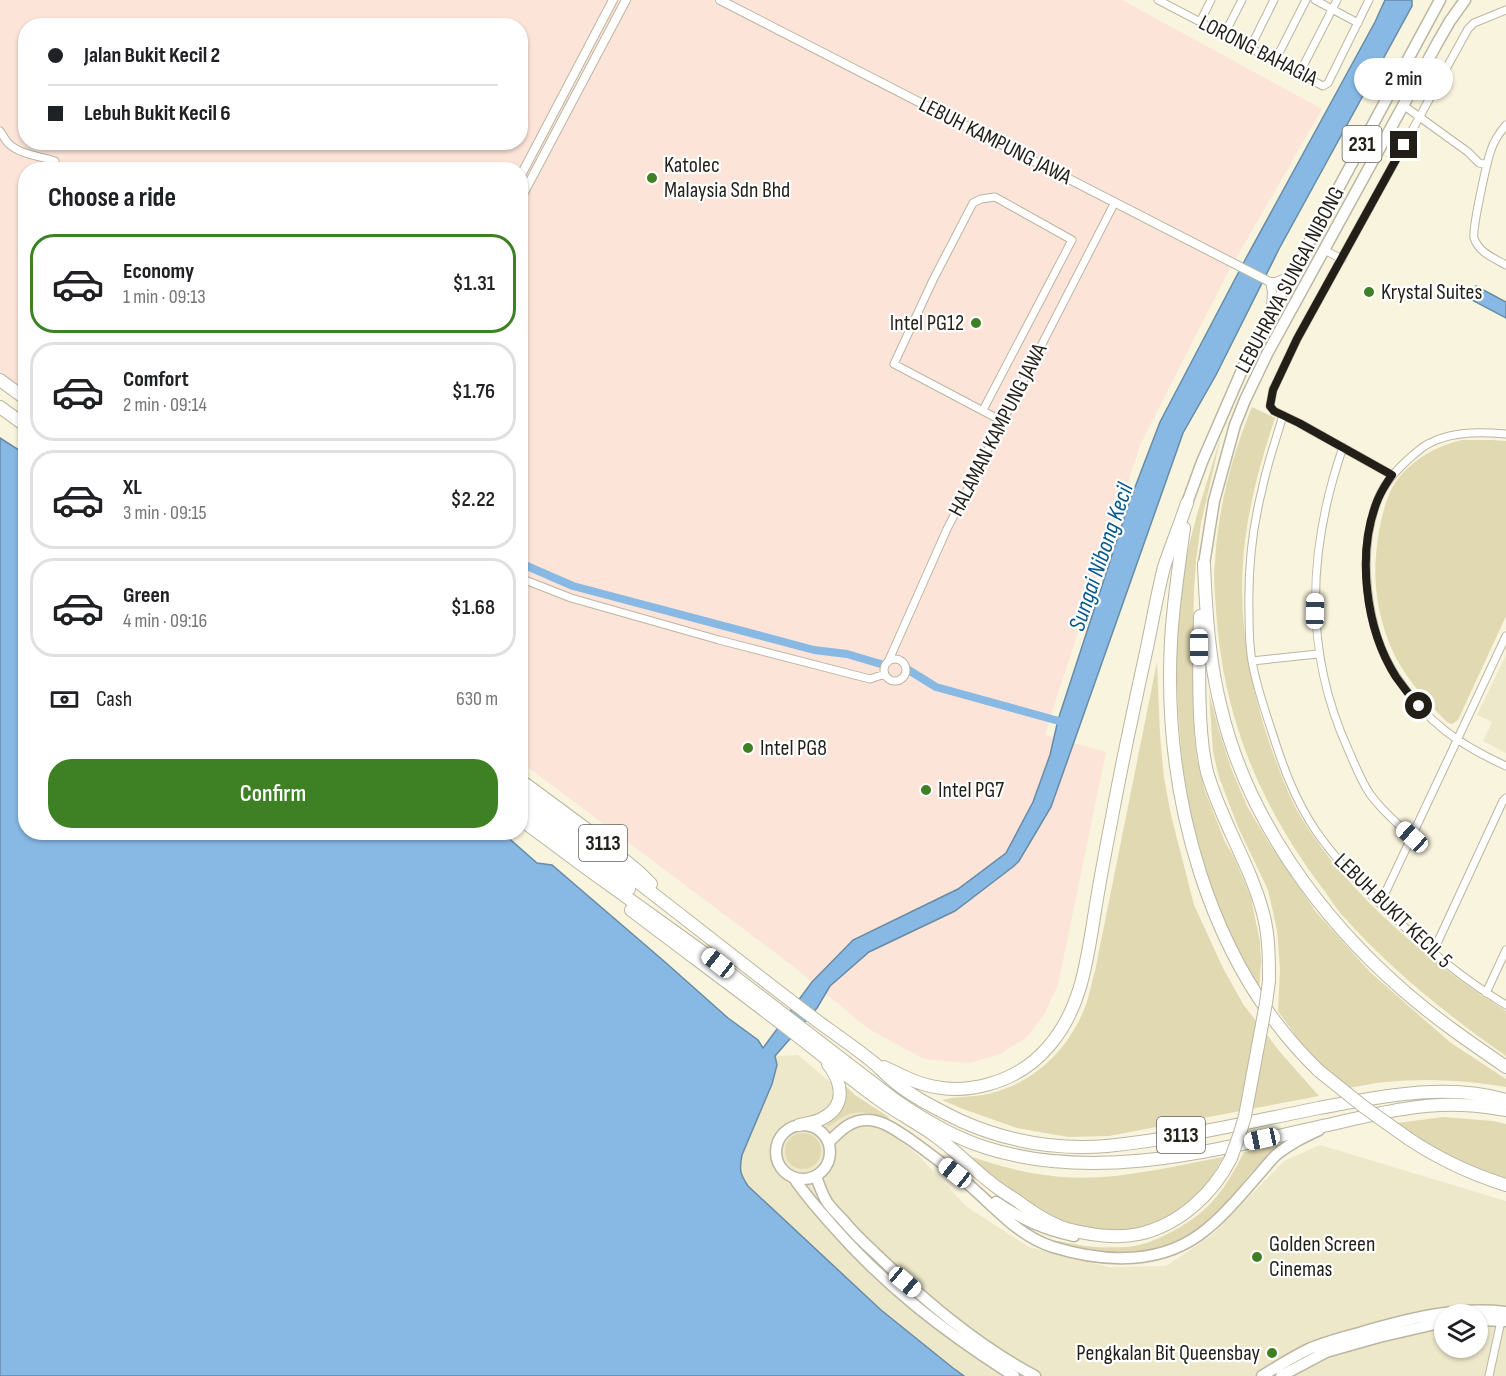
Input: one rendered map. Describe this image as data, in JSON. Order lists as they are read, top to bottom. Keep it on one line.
{"streets":{"highway":["3113"],"main road":["231","LEBUHRAYA SUNGAI NIBONG"],"street":["LORONG BAHAGIA","LEBUH KAMPUNG JAWA","HALAMAN KAMPUNG JAWA","LEBUH BUKIT KECIL 5"]},"crossings":[["LEBUH KAMPUNG JAWA","HALAMAN KAMPUNG JAWA"]],"water":["Sungai Nibong Kecil"],"places":["Katolec Malaysia Sdn Bhd","Krystal Suites","Intel PG12","Intel PG8","Intel PG7","Golden Screen Cinemas","Pengkalan Bit Queensbay"],"page":{"banner":["Jalan Bukit Kecil 2","Lebuh Bukit Kecil 6"],"bubble":"2 min","heading":"Choose a ride","list":[{"name":"Economy","note":"1 min · 09:13","value":"$1.31"},{"name":"Comfort","note":"2 min · 09:14","value":"$1.76"},{"name":"XL","note":"3 min · 09:15","value":"$2.22"},{"name":"Green","note":"4 min · 09:16","value":"$1.68"}],"pay":["Cash","630 m"],"buttons":"Confirm"}}
